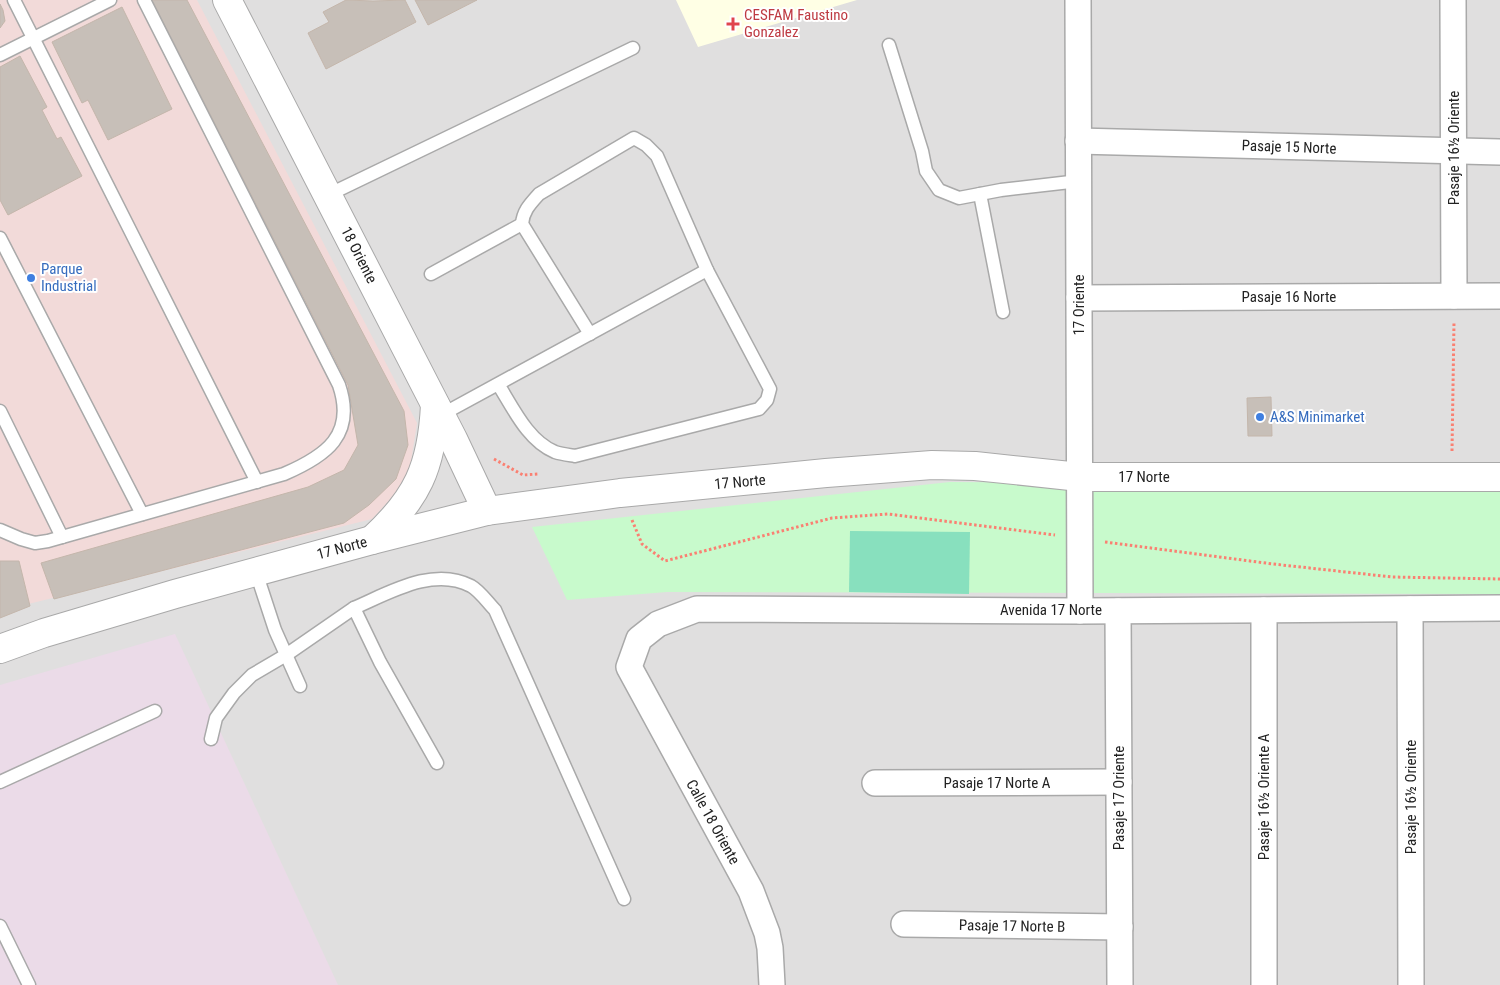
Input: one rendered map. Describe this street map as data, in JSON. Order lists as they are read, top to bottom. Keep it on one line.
{"streets":{"street":["Pasaje 15 Norte","Pasaje 16½ Oriente","18 Oriente","Pasaje 16 Norte","17 Oriente","17 Norte","Avenida 17 Norte","Pasaje 17 Norte A","Pasaje 16½ Oriente A","Pasaje 17 Oriente","Calle 18 Oriente","Pasaje 17 Norte B"]},"crossings":[["Pasaje 15 Norte","Pasaje 16½ Oriente"],["Pasaje 15 Norte","17 Oriente"],["Pasaje 16½ Oriente","Pasaje 16 Norte"],["Pasaje 16½ Oriente","Avenida 17 Norte"],["18 Oriente","17 Norte"],["Pasaje 16 Norte","17 Oriente"],["17 Oriente","17 Norte"],["17 Oriente","Avenida 17 Norte"],["Avenida 17 Norte","Pasaje 16½ Oriente A"],["Avenida 17 Norte","Pasaje 17 Oriente"],["Avenida 17 Norte","Calle 18 Oriente"],["Pasaje 17 Norte A","Pasaje 17 Oriente"],["Pasaje 17 Oriente","Pasaje 17 Norte B"]],"places":{"health":["CESFAM Faustino Gonzalez"],"other":["Parque Industrial","A&S Minimarket"]}}
